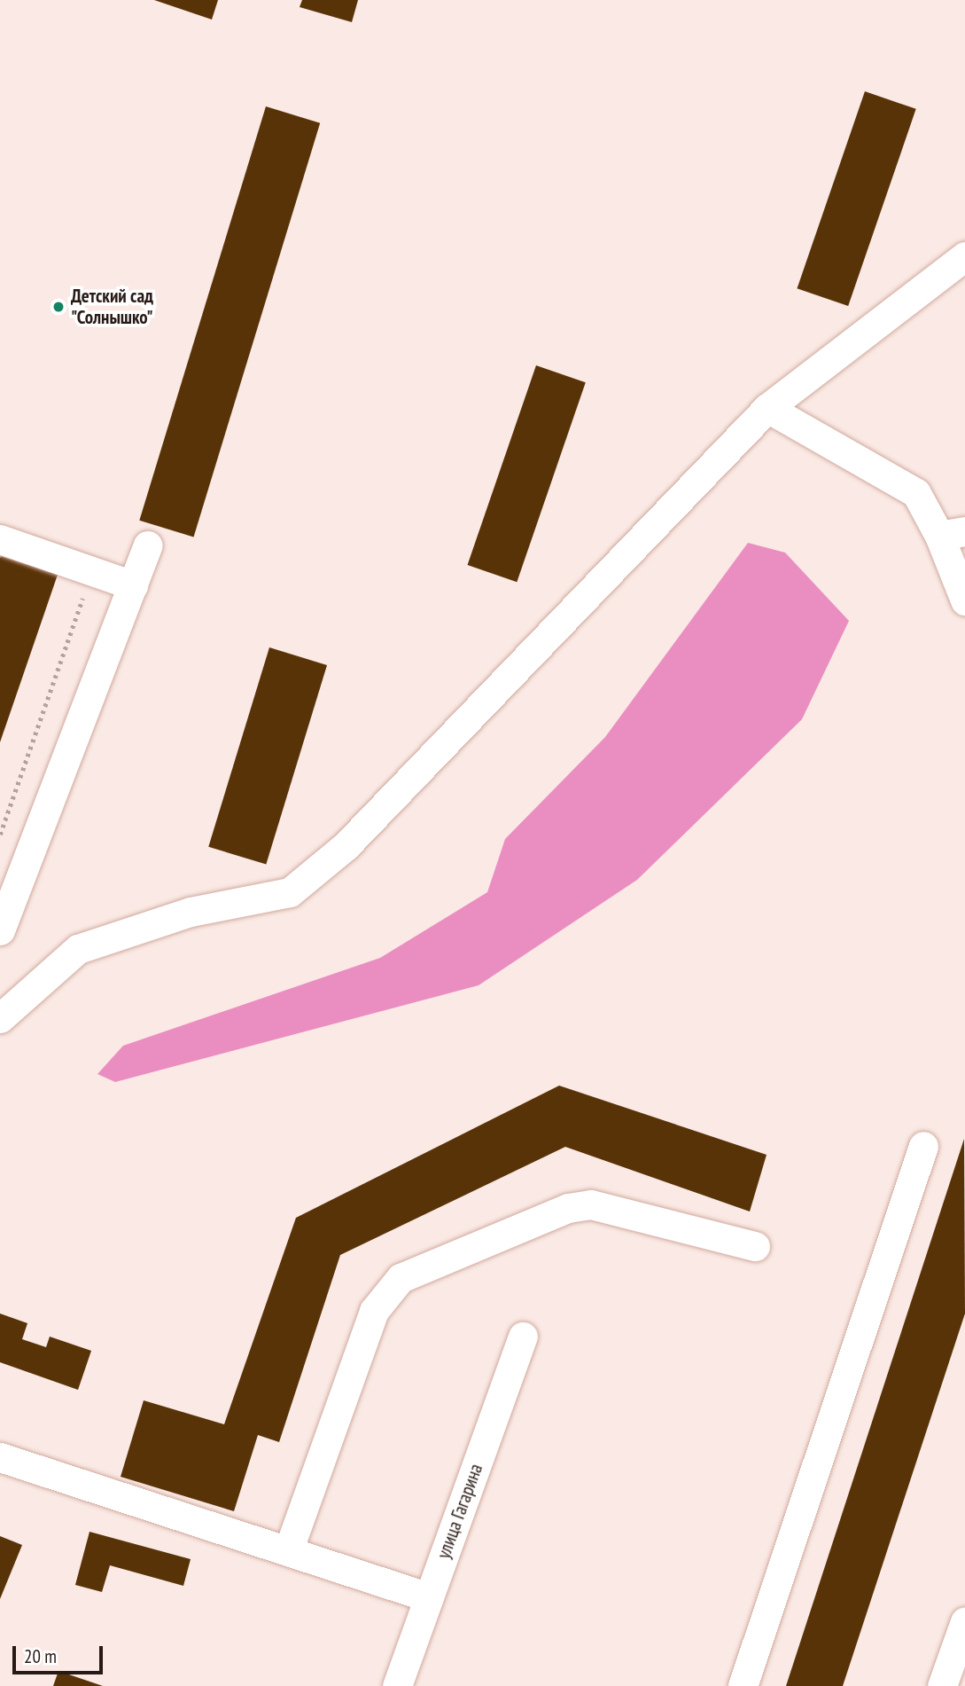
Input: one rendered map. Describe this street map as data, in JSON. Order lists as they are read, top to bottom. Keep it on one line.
{"streets":{"street":["улица Гагарина"]},"places":["Детский сад \"Солнышко\""],"scale_bar":"20 m"}
